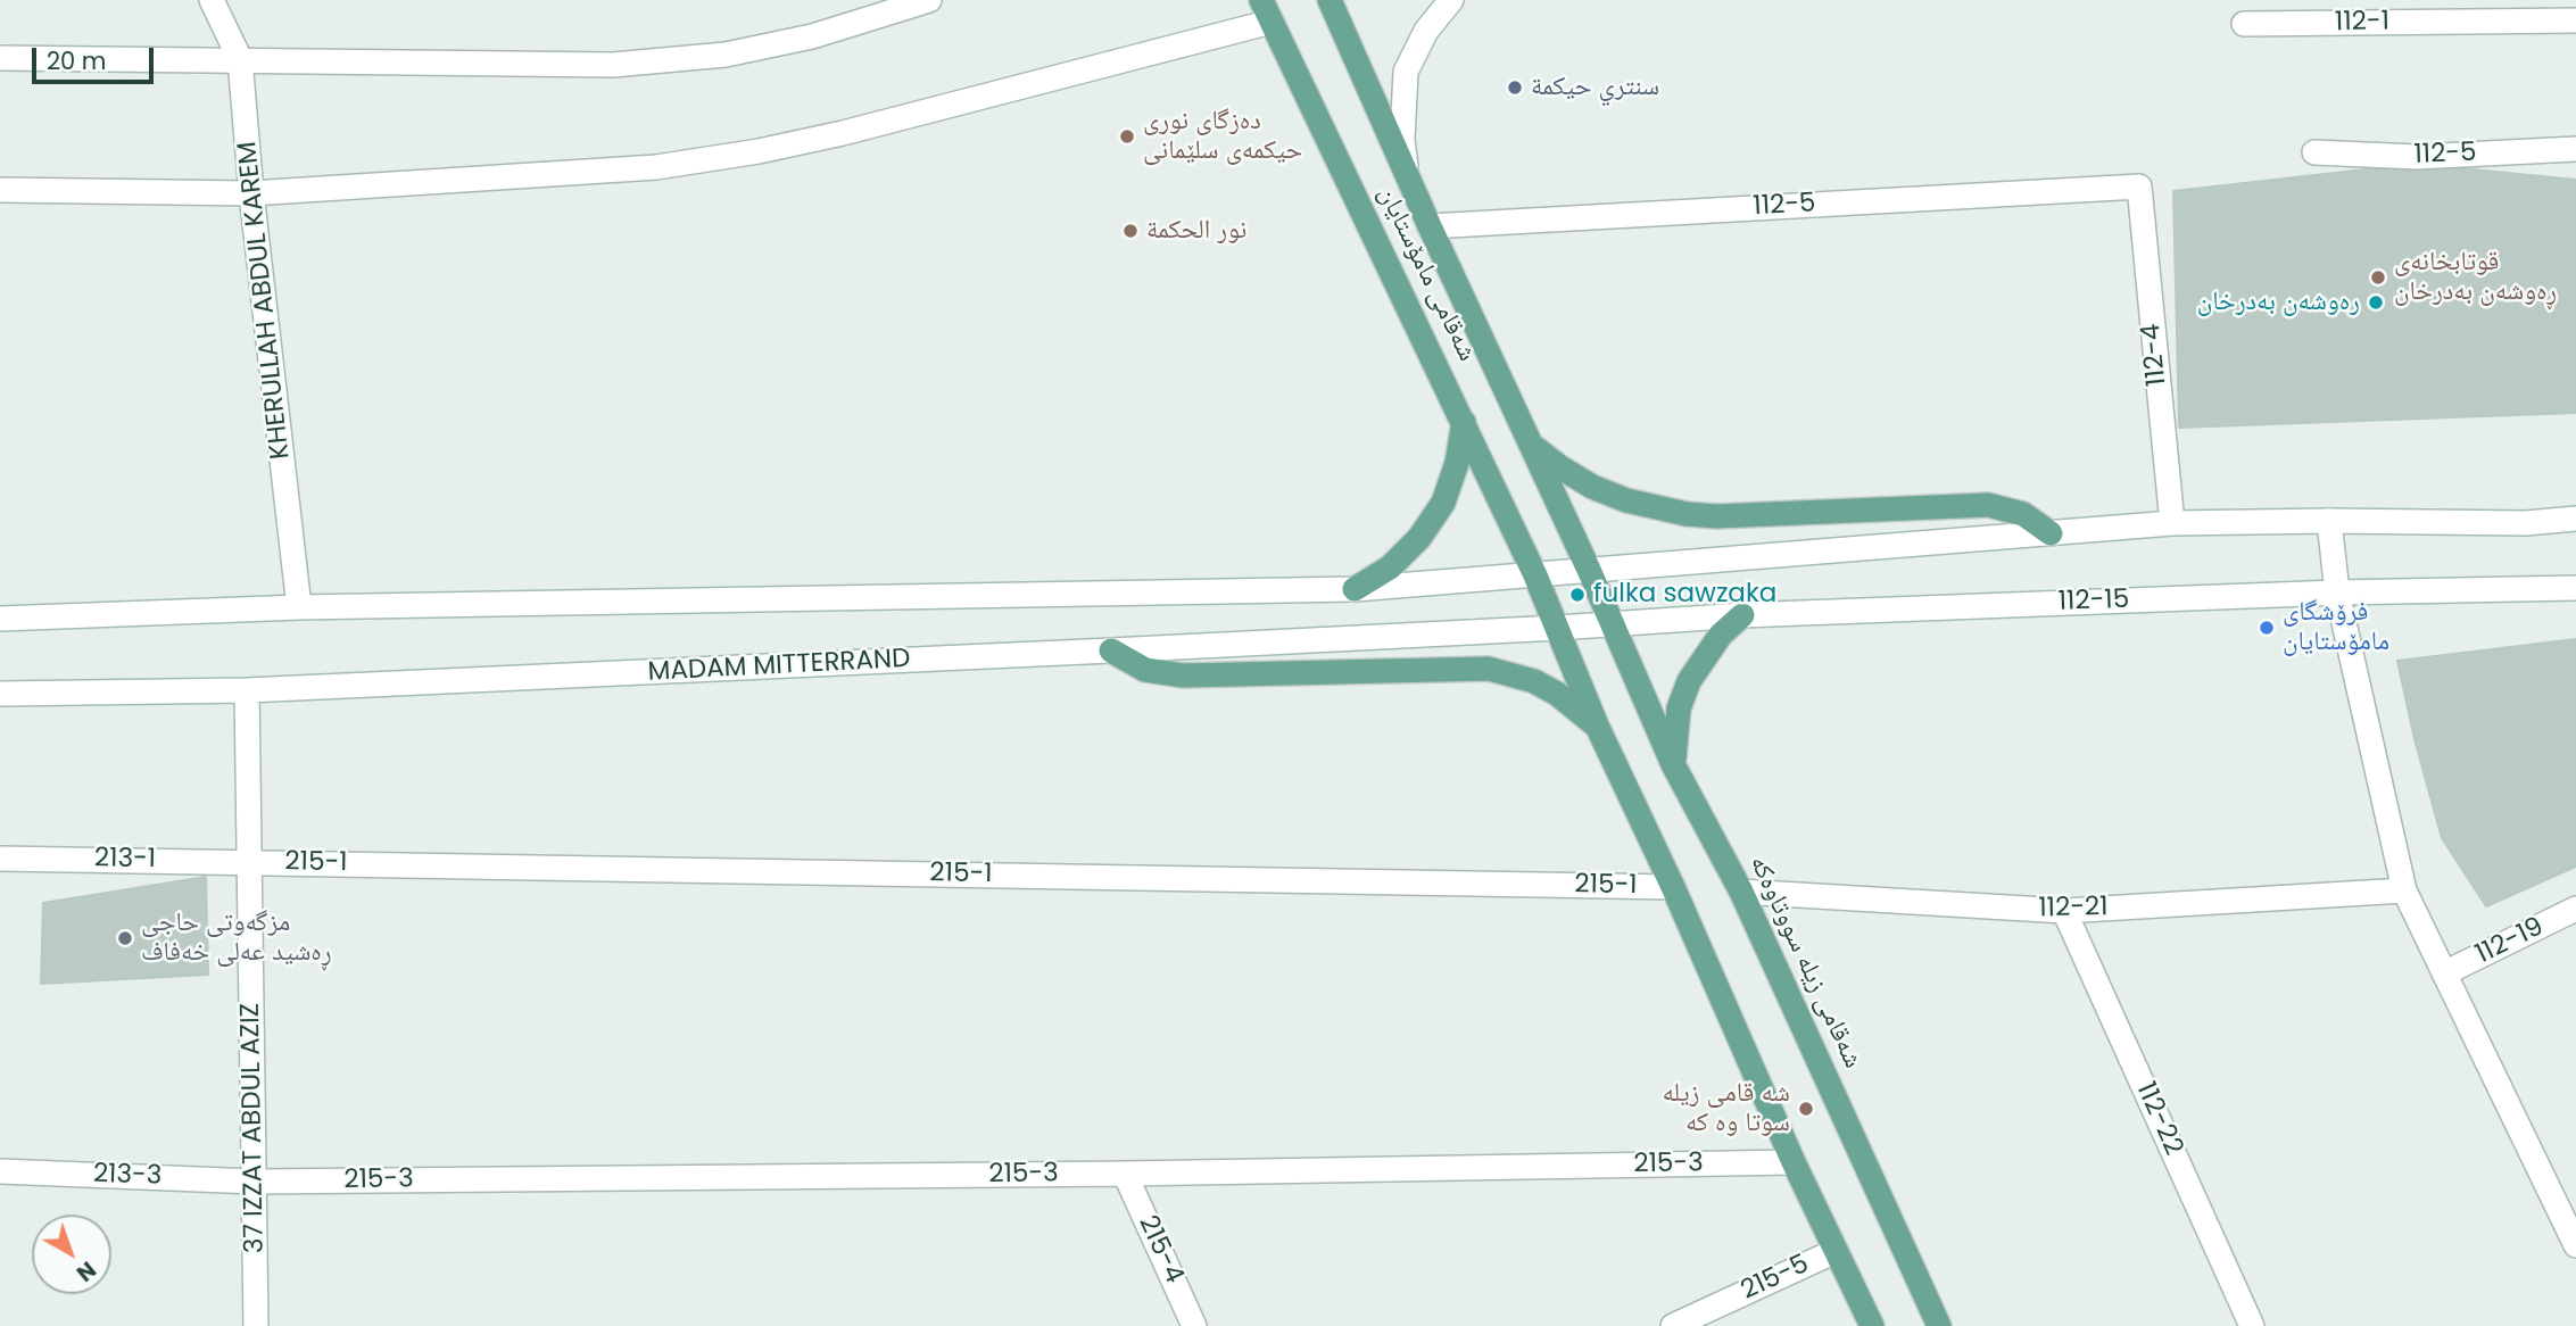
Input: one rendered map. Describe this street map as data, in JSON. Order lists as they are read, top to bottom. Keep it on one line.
{"streets":{"main road":["شەقامی مامۆستایان","شەقامی زیلە سووتاوەکە"],"street":["112-1","112-5","KHERULLAH ABDUL KAREM","112-4","112-15","MADAM MITTERRAND","213-1","215-1","112-21","112-19","112-22","37 IZZAT ABDUL AZIZ","215-3","213-3","215-4","215-5"]},"crossings":[["112-5","شەقامی مامۆستایان"],["112-5","112-4"],["شەقامی مامۆستایان","112-15"],["شەقامی مامۆستایان","MADAM MITTERRAND"],["شەقامی مامۆستایان","شەقامی زیلە سووتاوەکە"],["112-15","MADAM MITTERRAND"],["112-15","شەقامی زیلە سووتاوەکە"],["MADAM MITTERRAND","37 IZZAT ABDUL AZIZ"],["213-1","215-1"],["213-1","37 IZZAT ABDUL AZIZ"],["215-1","37 IZZAT ABDUL AZIZ"],["112-21","شەقامی زیلە سووتاوەکە"],["112-21","112-22"],["37 IZZAT ABDUL AZIZ","215-3"],["37 IZZAT ABDUL AZIZ","213-3"],["215-3","213-3"],["215-3","215-4"]],"places":["سنتري حيكمة","دەزگای نوری حیکمەی سلێمانی","نور الحكمة","قوتابخانه‌ی ڕه‌وشه‌ن به‌درخان","رەوشەن بەدرخان","fulka sawzaka","فرۆشگای مامۆستایان","مزگەوتی حاجی ڕەشید عەلی خەفاف","شه قامى زيله سوتا وه كه"],"scale_bar":"20 m","north":"bottom right"}
